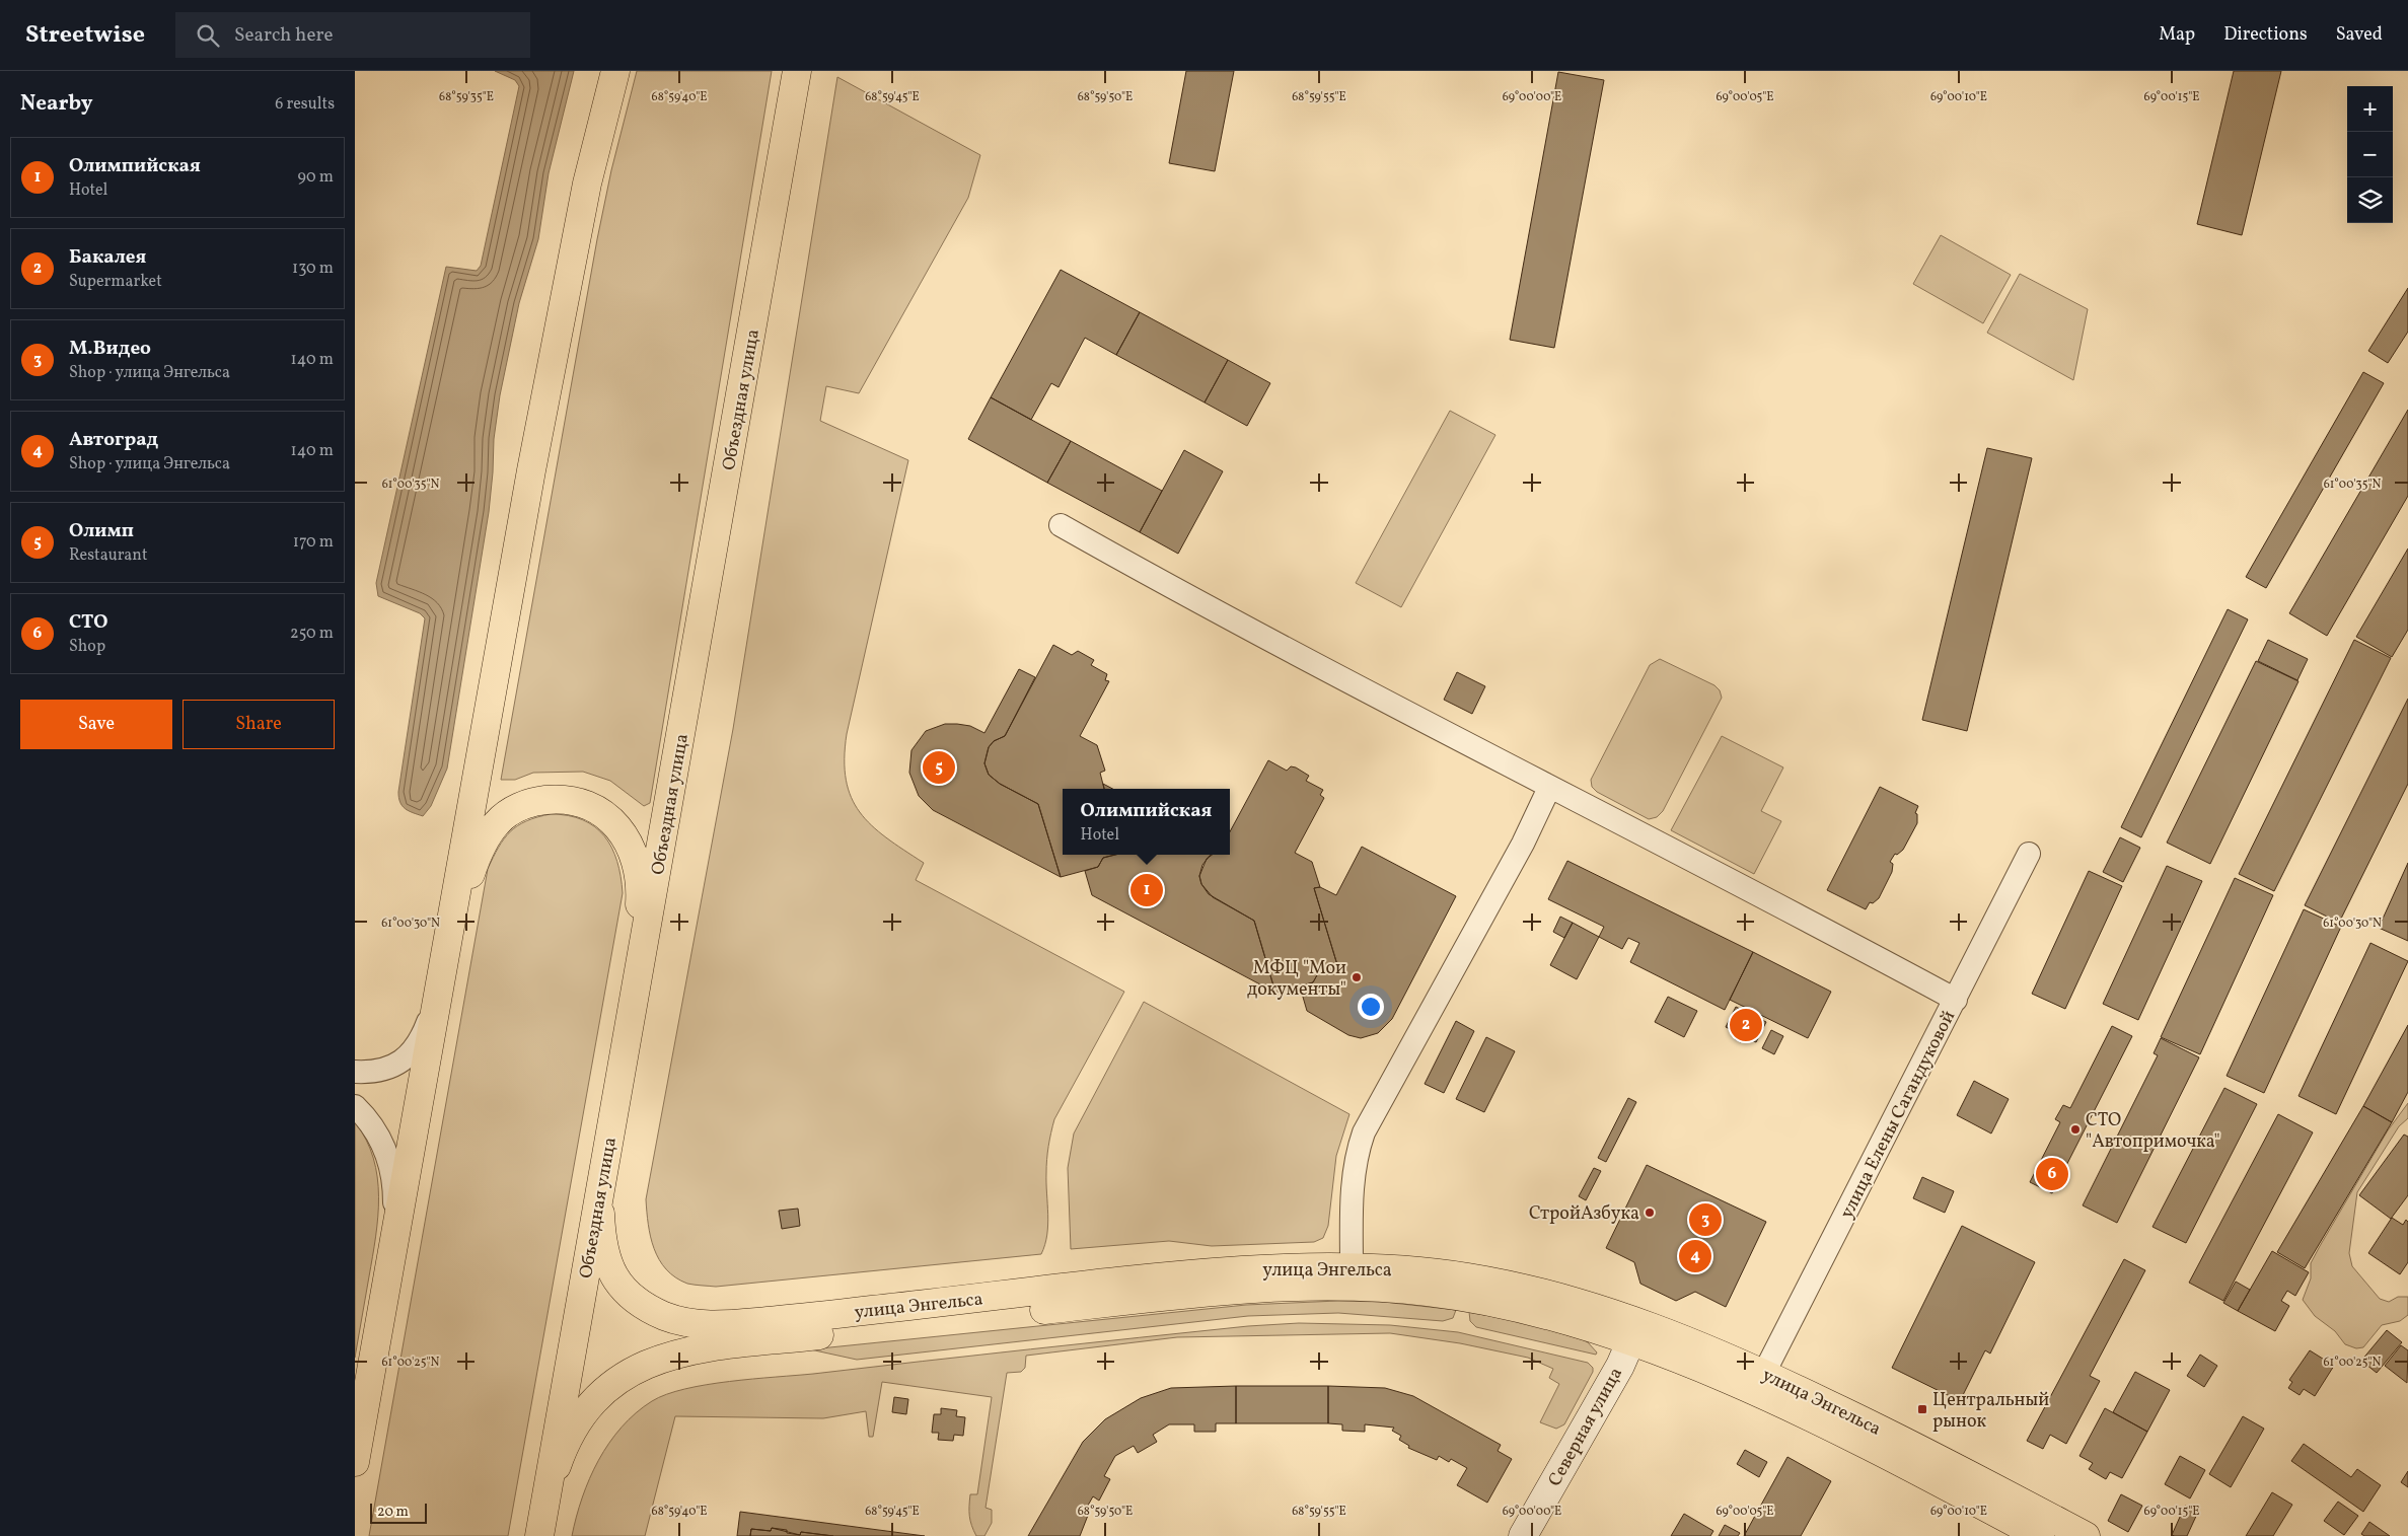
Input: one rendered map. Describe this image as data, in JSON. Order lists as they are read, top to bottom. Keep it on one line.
{"streets":{"main road":["Объездная улица","улица Энгельса"],"street":["улица Елены Сагандуковой","Северная улица"]},"crossings":[["Объездная улица","улица Энгельса"],["улица Елены Сагандуковой","улица Энгельса"],["улица Энгельса","Северная улица"]],"places":{"other":["МФЦ \"Мои документы\"","СТО \"Автопримочка\"","СтройАзбука"],"transit":["Центральный рынок"]},"scale_bar":"20 m","page":{"header":"Streetwise","search":"Search here","nav":["Map","Directions","Saved"],"heading":["Nearby","6 results"],"map_buttons":["+","−"],"list":[{"mark":"1","name":"Олимпийская","note":"Hotel","value":"90 m"},{"mark":"2","name":"Бакалея","note":"Supermarket","value":"130 m"},{"mark":"3","name":"М.Видео","note":"Shop · улица Энгельса","value":"140 m"},{"mark":"4","name":"Автоград","note":"Shop · улица Энгельса","value":"140 m"},{"mark":"5","name":"Олимп","note":"Restaurant","value":"170 m"},{"mark":"6","name":"СТО","note":"Shop","value":"250 m"}],"buttons":["Save","Share"],"pins":["5","1","2","6","3","4"],"popup":["Олимпийская","Hotel"],"scale":"20 m"},"coordinates":["68°59'35\"E","68°59'40\"E","68°59'45\"E","68°59'50\"E","68°59'55\"E","69°00'00\"E","69°00'05\"E","69°00'10\"E","69°00'15\"E","61°00'35\"N","61°00'30\"N","61°00'25\"N"]}
